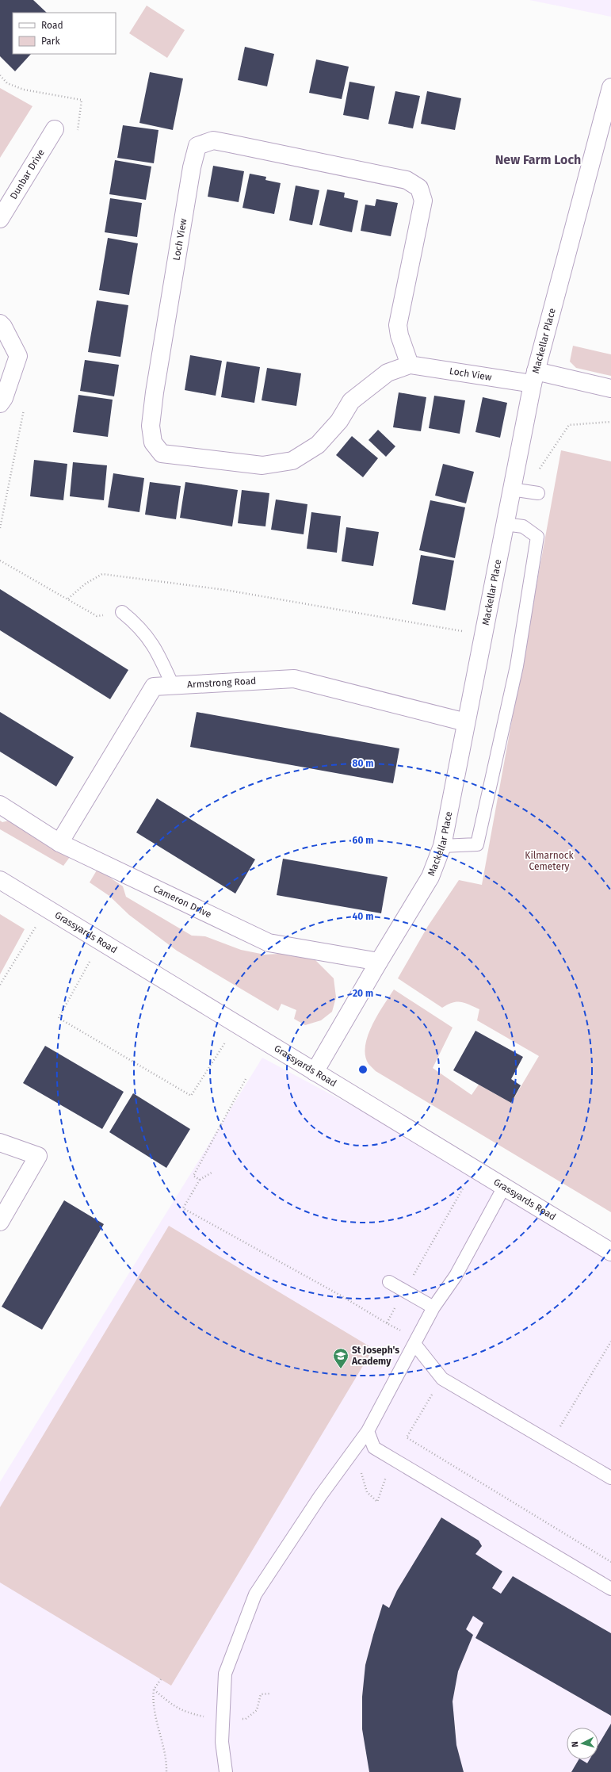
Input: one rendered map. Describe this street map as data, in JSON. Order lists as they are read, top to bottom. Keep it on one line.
{"streets":{"street":["Dunbar Drive","Loch View","Mackellar Place","Armstrong Road","Cameron Drive","Grassyards Road"]},"crossings":[["Loch View","Mackellar Place"],["Mackellar Place","Armstrong Road"],["Mackellar Place","Cameron Drive"],["Mackellar Place","Grassyards Road"],["Armstrong Road","Cameron Drive"]],"districts":["New Farm Loch"],"parks":["Kilmarnock Cemetery"],"places":{"school or university":["St Joseph's Academy"]},"legend":["Road","Park"],"north":"left","rings":["80 m","60 m","40 m","20 m"]}
